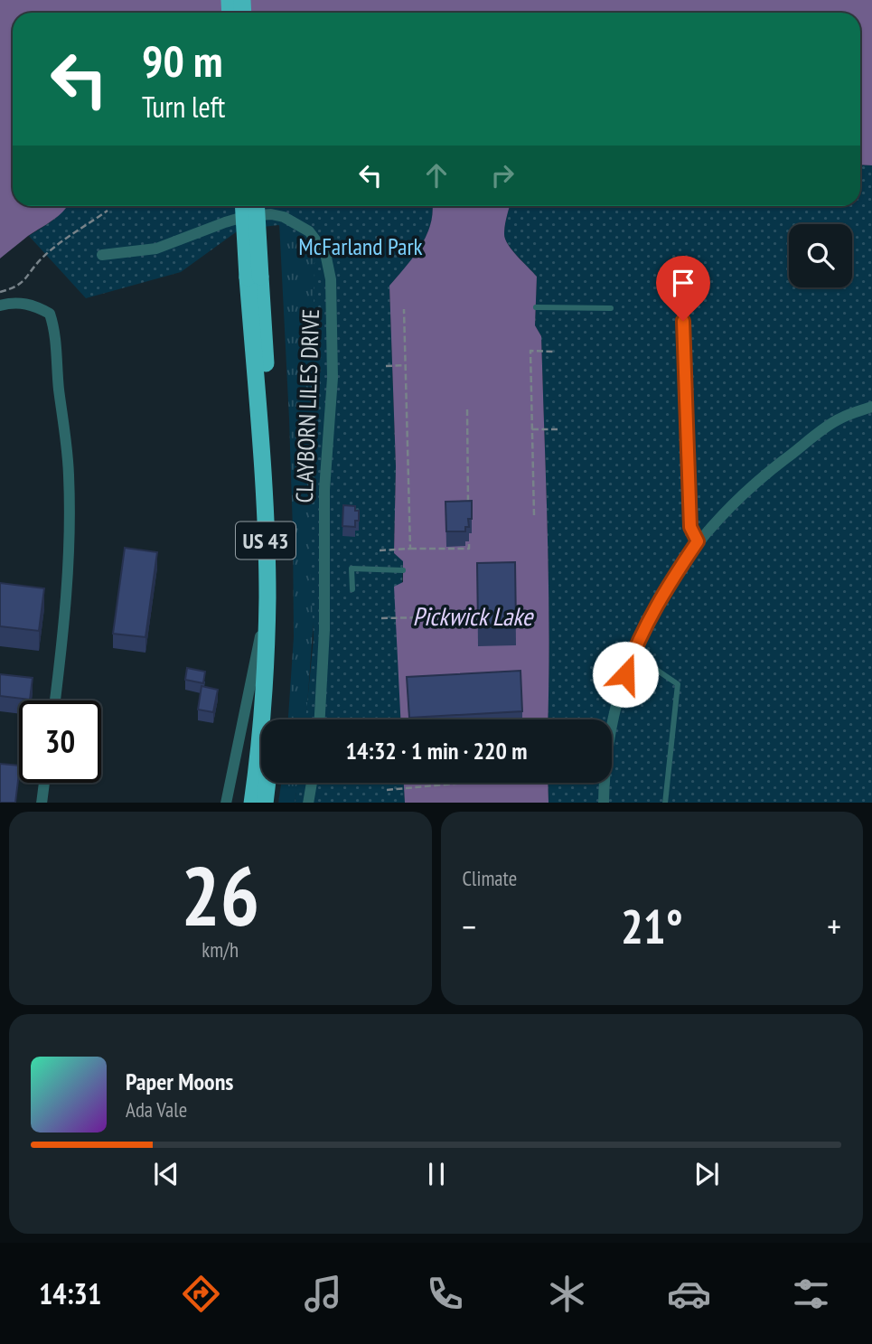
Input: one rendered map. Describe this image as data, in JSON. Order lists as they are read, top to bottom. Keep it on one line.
{"streets":{"highway":["US 43"],"street":["CLAYBORN LILES DRIVE"]},"crossings":[["CLAYBORN LILES DRIVE","US 43"]],"water":["Pickwick Lake"],"parks":["McFarland Park"],"page":{"turn":["90 m","Turn left"],"limit":"30","trip":"14:32 · 1 min · 220 m","tile":[["26","km/h"],"Climate"],"heat":["−","21°","+"],"song":["Paper Moons","Ada Vale"],"tabs":"14:31"}}
